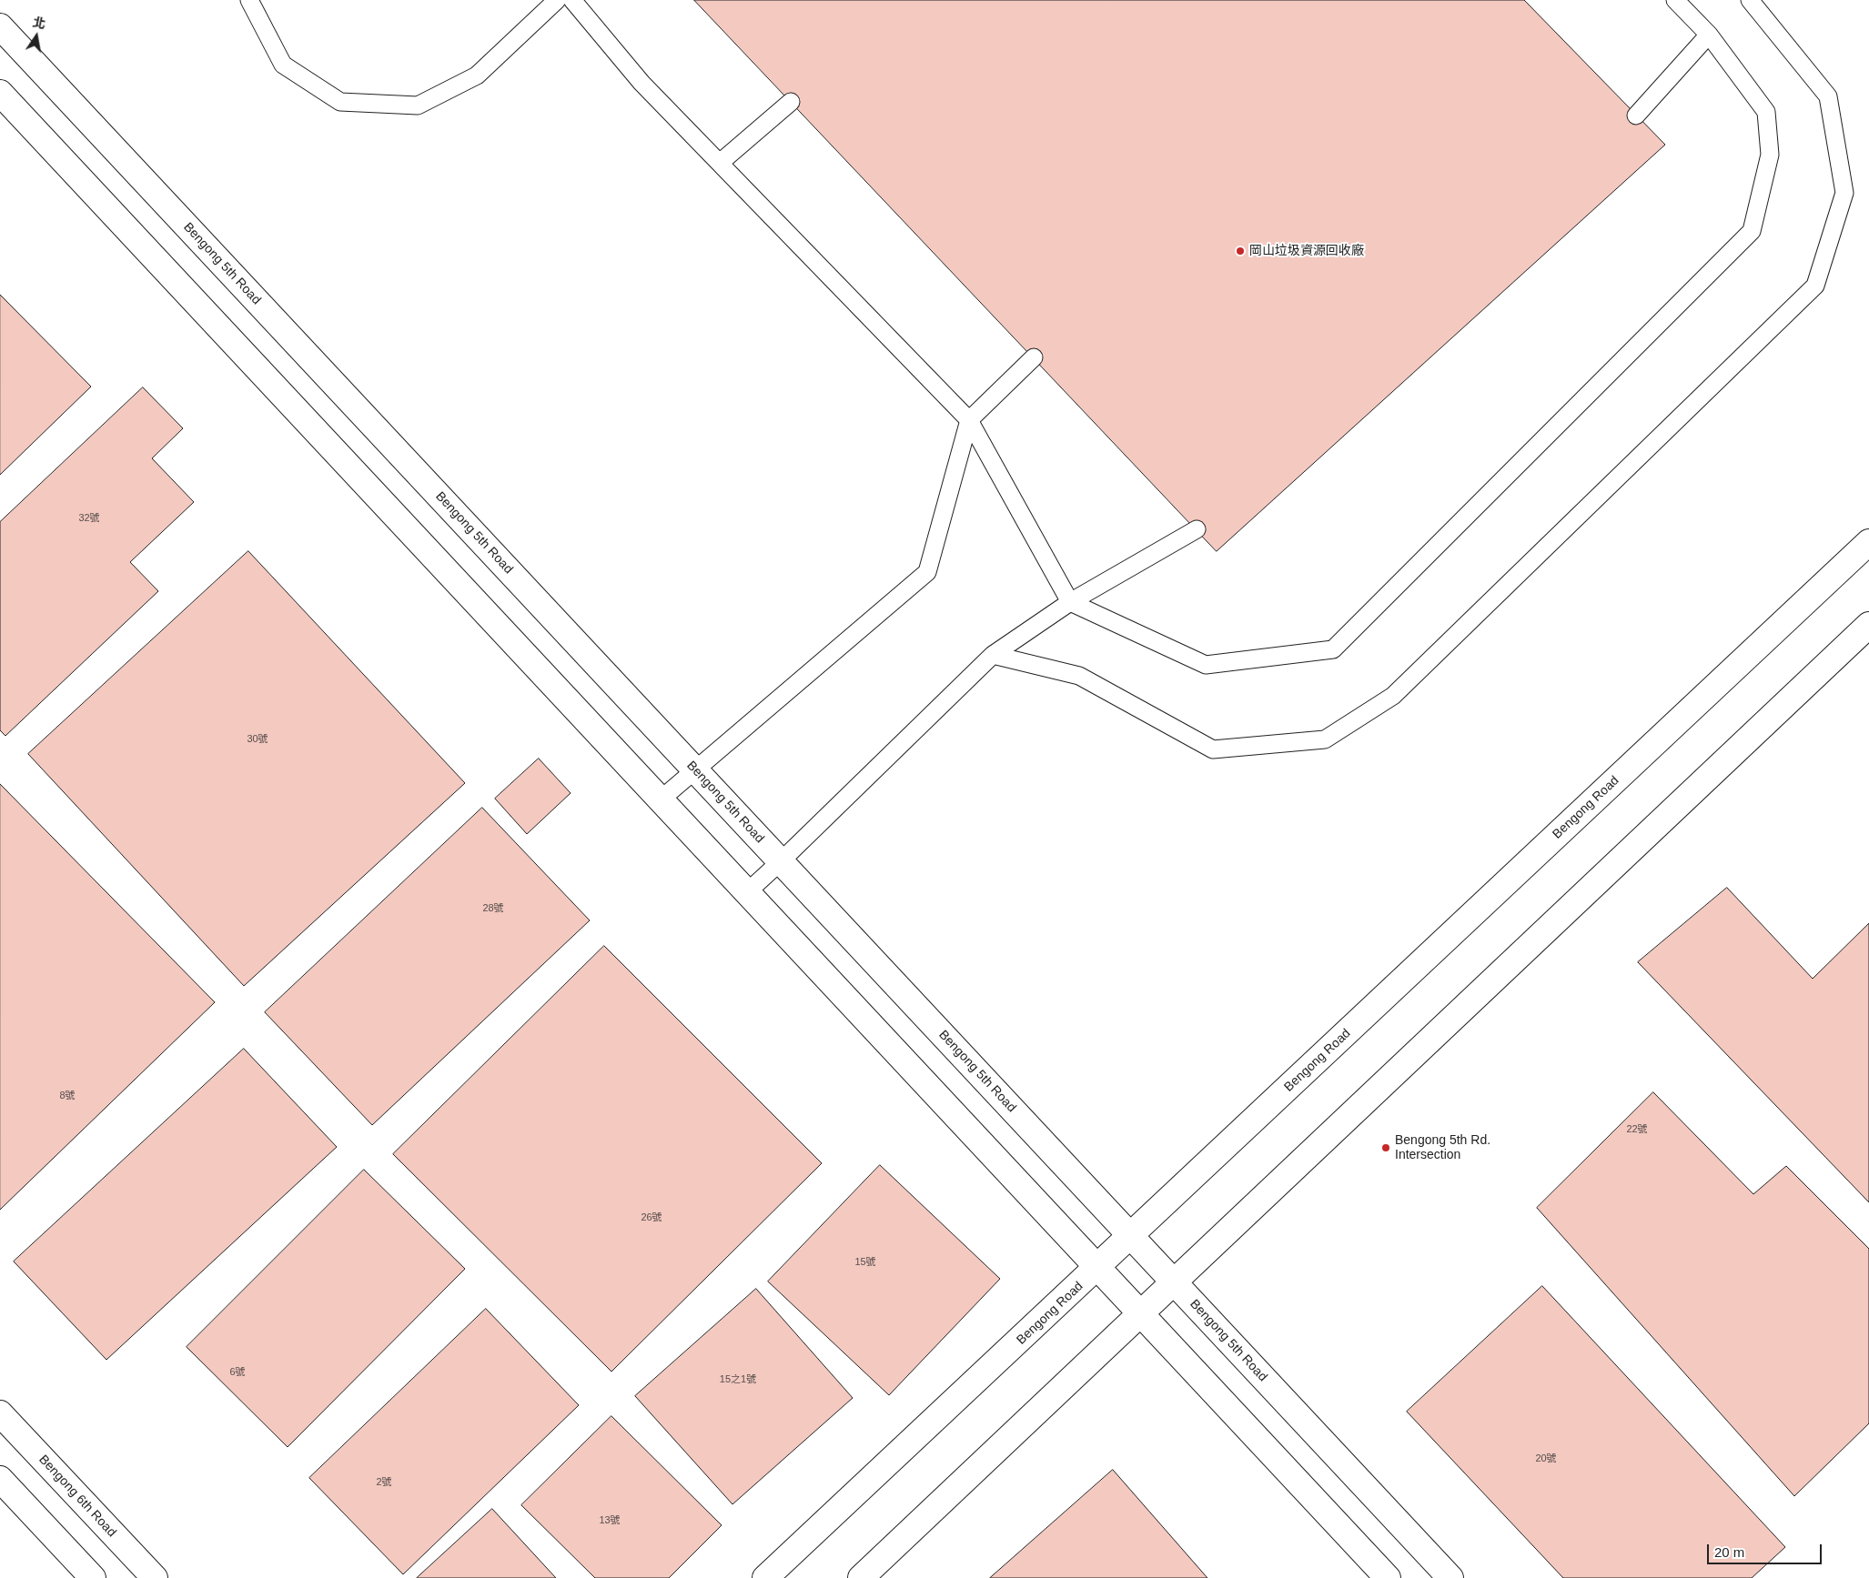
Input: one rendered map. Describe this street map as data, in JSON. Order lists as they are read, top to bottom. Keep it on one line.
{"streets":{"street":["Bengong 5th Road","Bengong Road","Bengong 6th Road"]},"crossings":[["Bengong 5th Road","Bengong Road"]],"places":["岡山垃圾資源回收廠","Bengong 5th Rd. Intersection"],"house_numbers":["32號","30號","28號","8號","22號","26號","15號","6號","15之1號","20號","2號","13號"],"scale_bar":"20 m","north":"top"}
